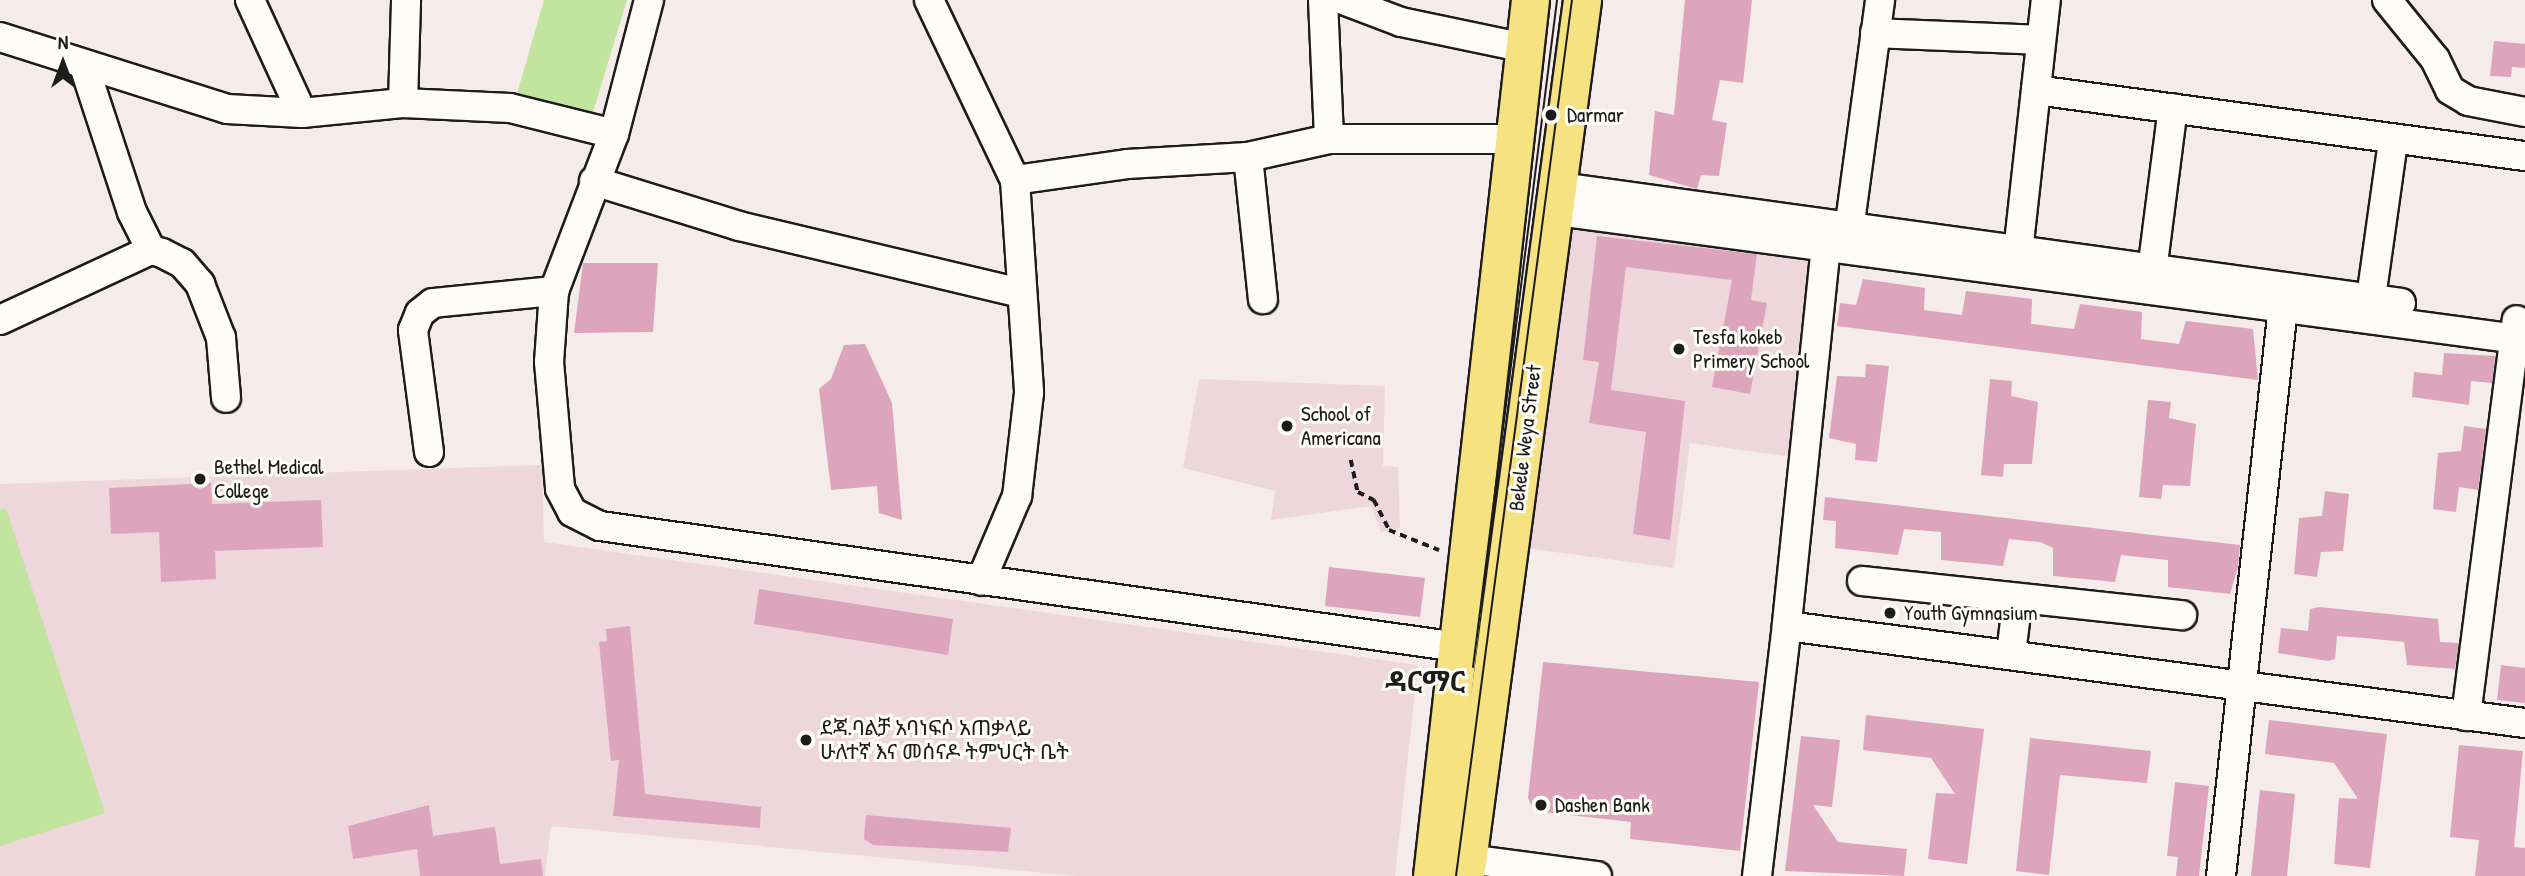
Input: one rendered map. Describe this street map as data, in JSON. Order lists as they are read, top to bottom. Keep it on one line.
{"streets":{"main road":["Bekele Weya Street"]},"districts":["ዳርማር"],"places":["Darmar","Tesfa kokeb Primery School","School of Americana","Bethel Medical College","Youth Gymnasium","ደጃ.ባልቻ አባነፍሶ አጠቃላይ ሁለተኛ እና መሰናዶ ትምህርት ቤት","Dashen Bank"],"north":"top"}
